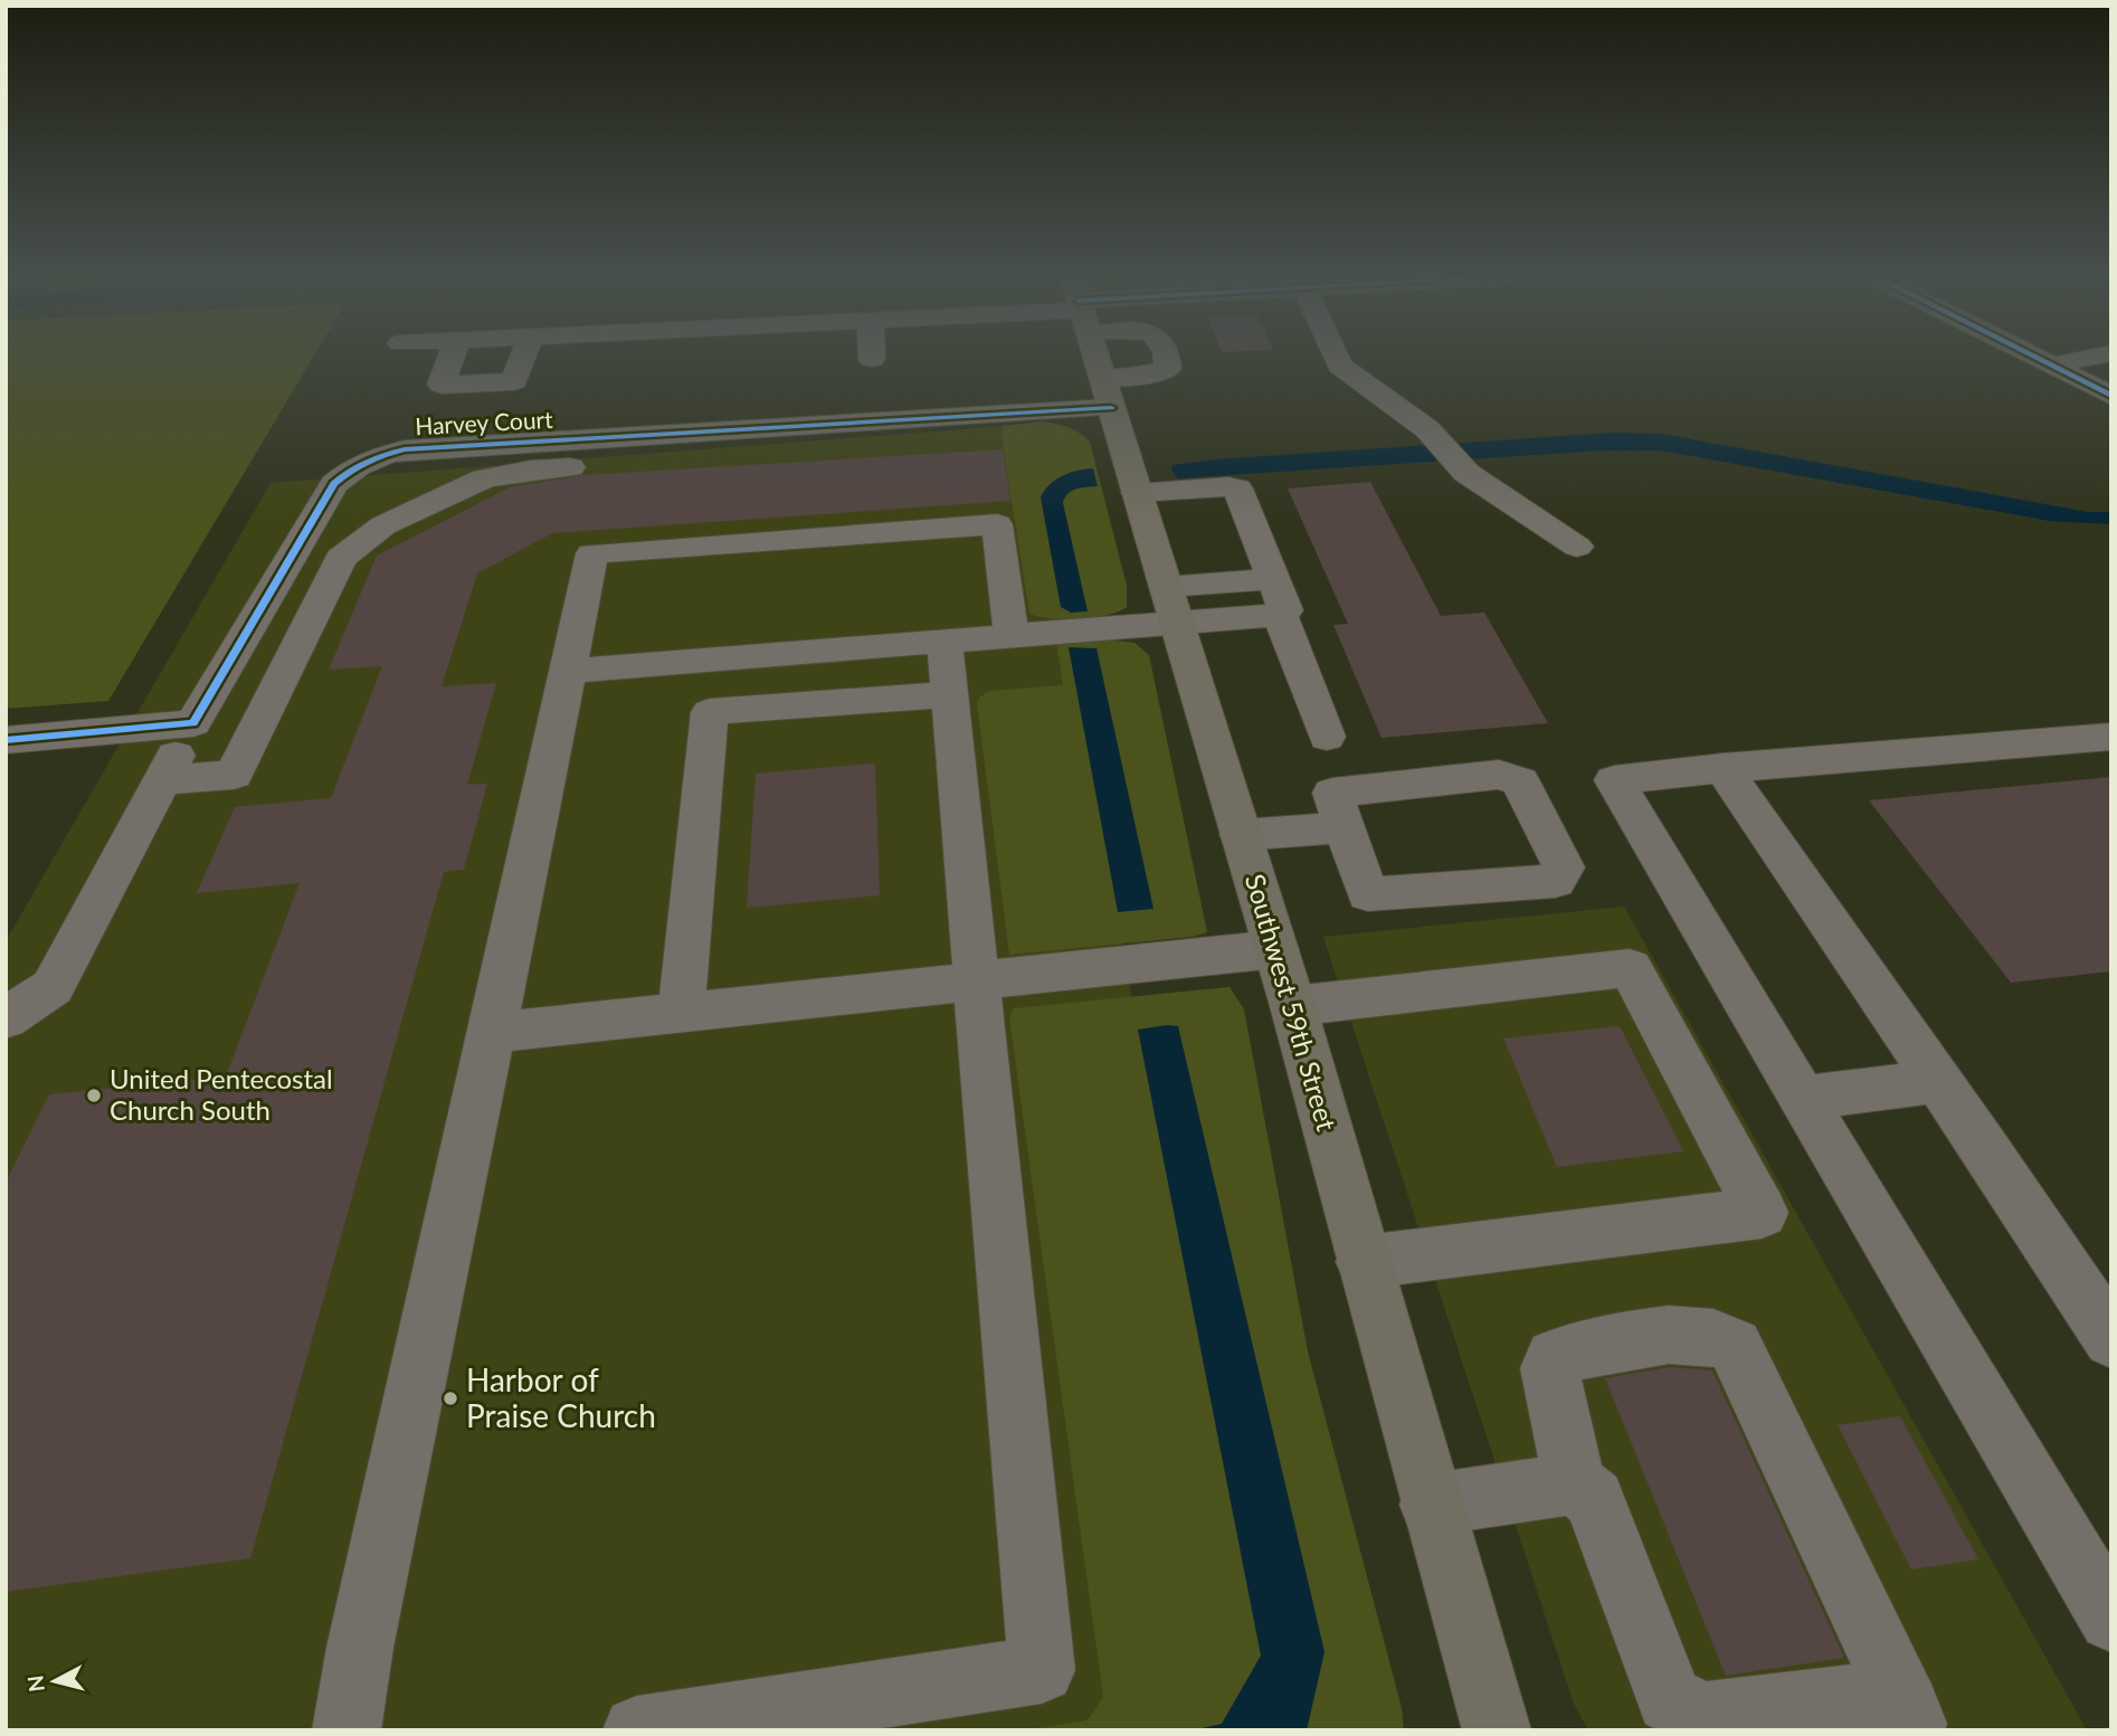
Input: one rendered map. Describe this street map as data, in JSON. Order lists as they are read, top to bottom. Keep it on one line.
{"streets":{"main road":["Southwest 59th Street"],"street":["Harvey Court"]},"crossings":[["Harvey Court","Southwest 59th Street"]],"places":["United Pentecostal Church South","Harbor of Praise Church"],"north":"left"}
